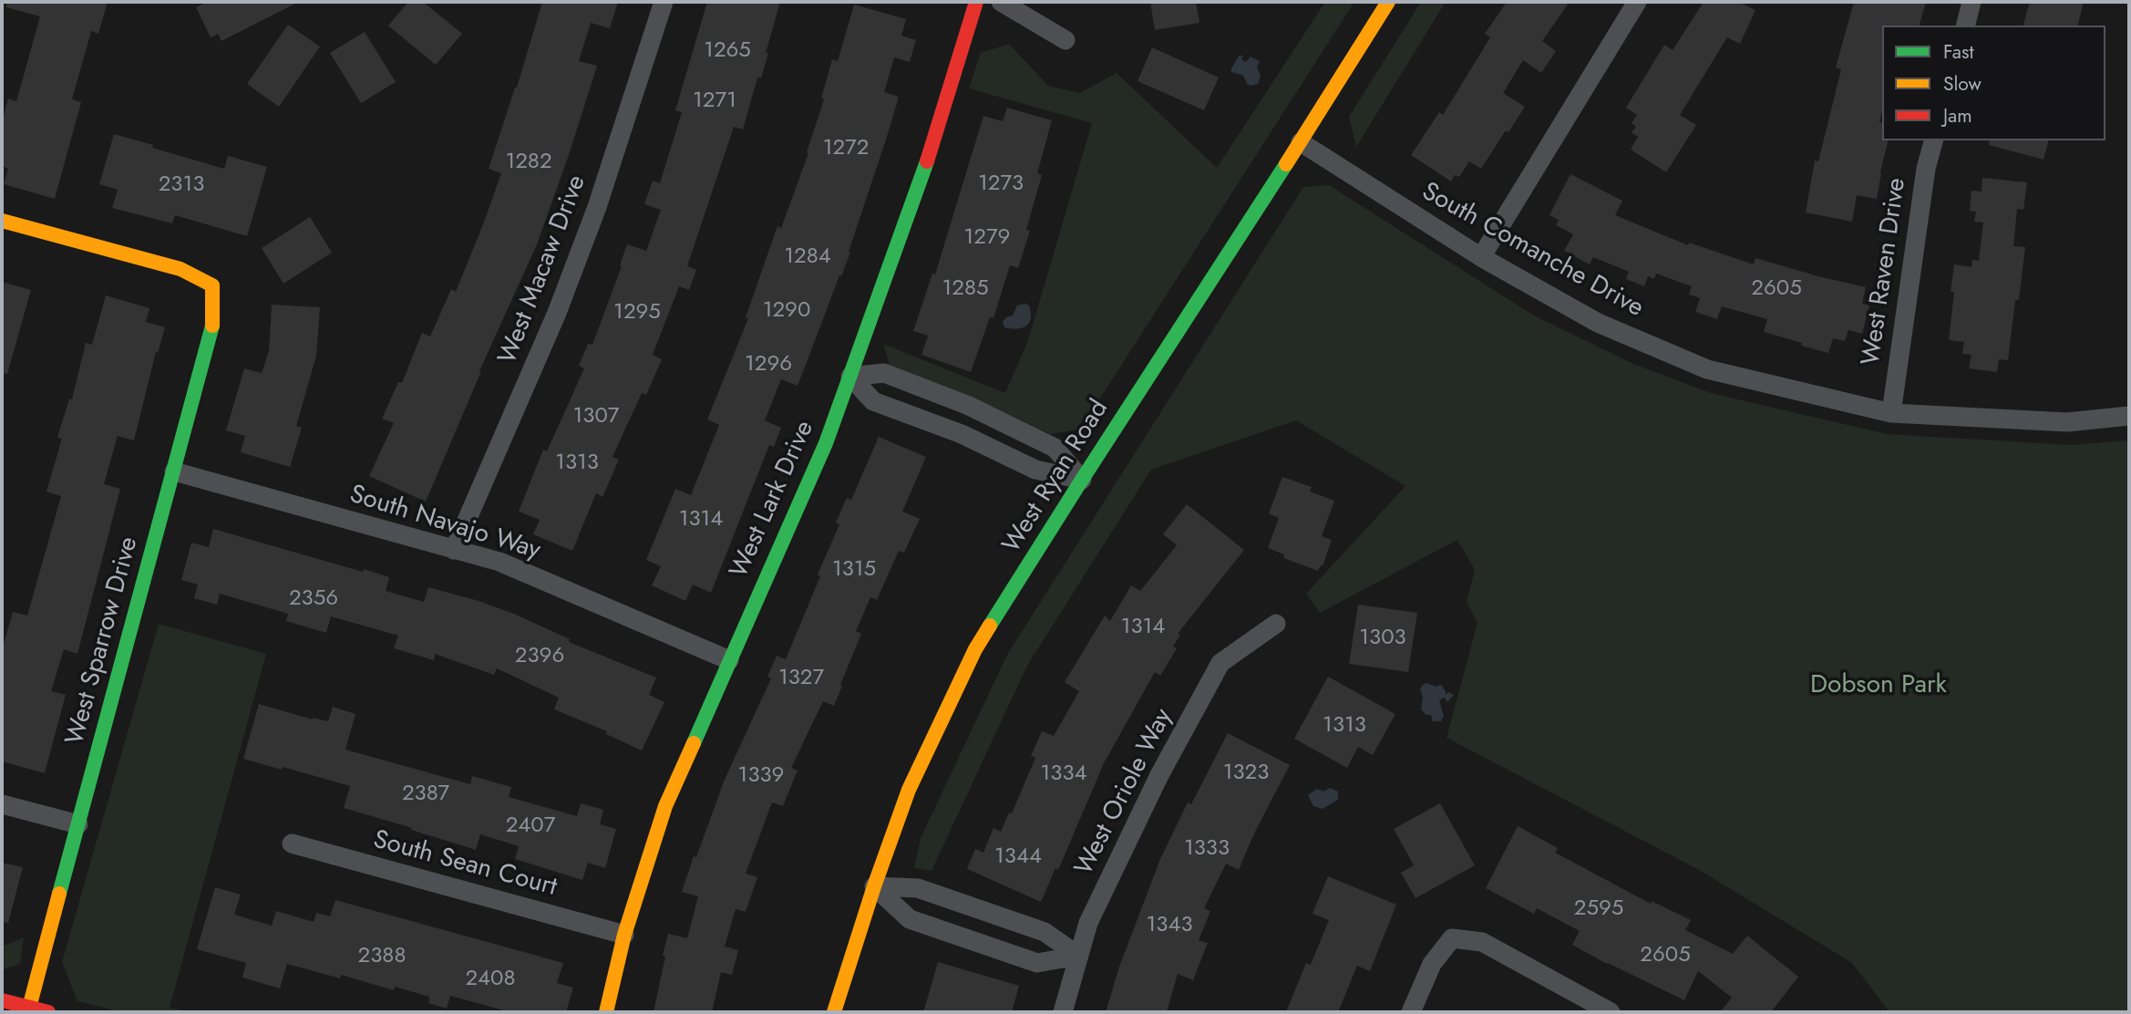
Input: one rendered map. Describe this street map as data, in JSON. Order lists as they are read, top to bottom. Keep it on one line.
{"streets":{"street":["South Comanche Drive","West Macaw Drive","West Raven Drive","West Ryan Road","West Lark Drive","South Navajo Way","West Sparrow Drive","West Oriole Way","South Sean Court"]},"crossings":[["South Comanche Drive","West Raven Drive"],["South Comanche Drive","West Ryan Road"],["West Macaw Drive","South Navajo Way"],["West Lark Drive","South Navajo Way"],["West Lark Drive","South Sean Court"],["South Navajo Way","West Sparrow Drive"]],"parks":["Dobson Park"],"house_numbers":["1265","1271","1272","1282","1273","2313","1279","1284","1285","2605","1290","1295","1296","1307","1313","1314","1315","2356","1314","1303","2396","1327","1313","1323","1334","1339","2387","2407","1333","1344","2595","1343","2605","2388","2408"],"legend":["Fast","Slow","Jam"]}
